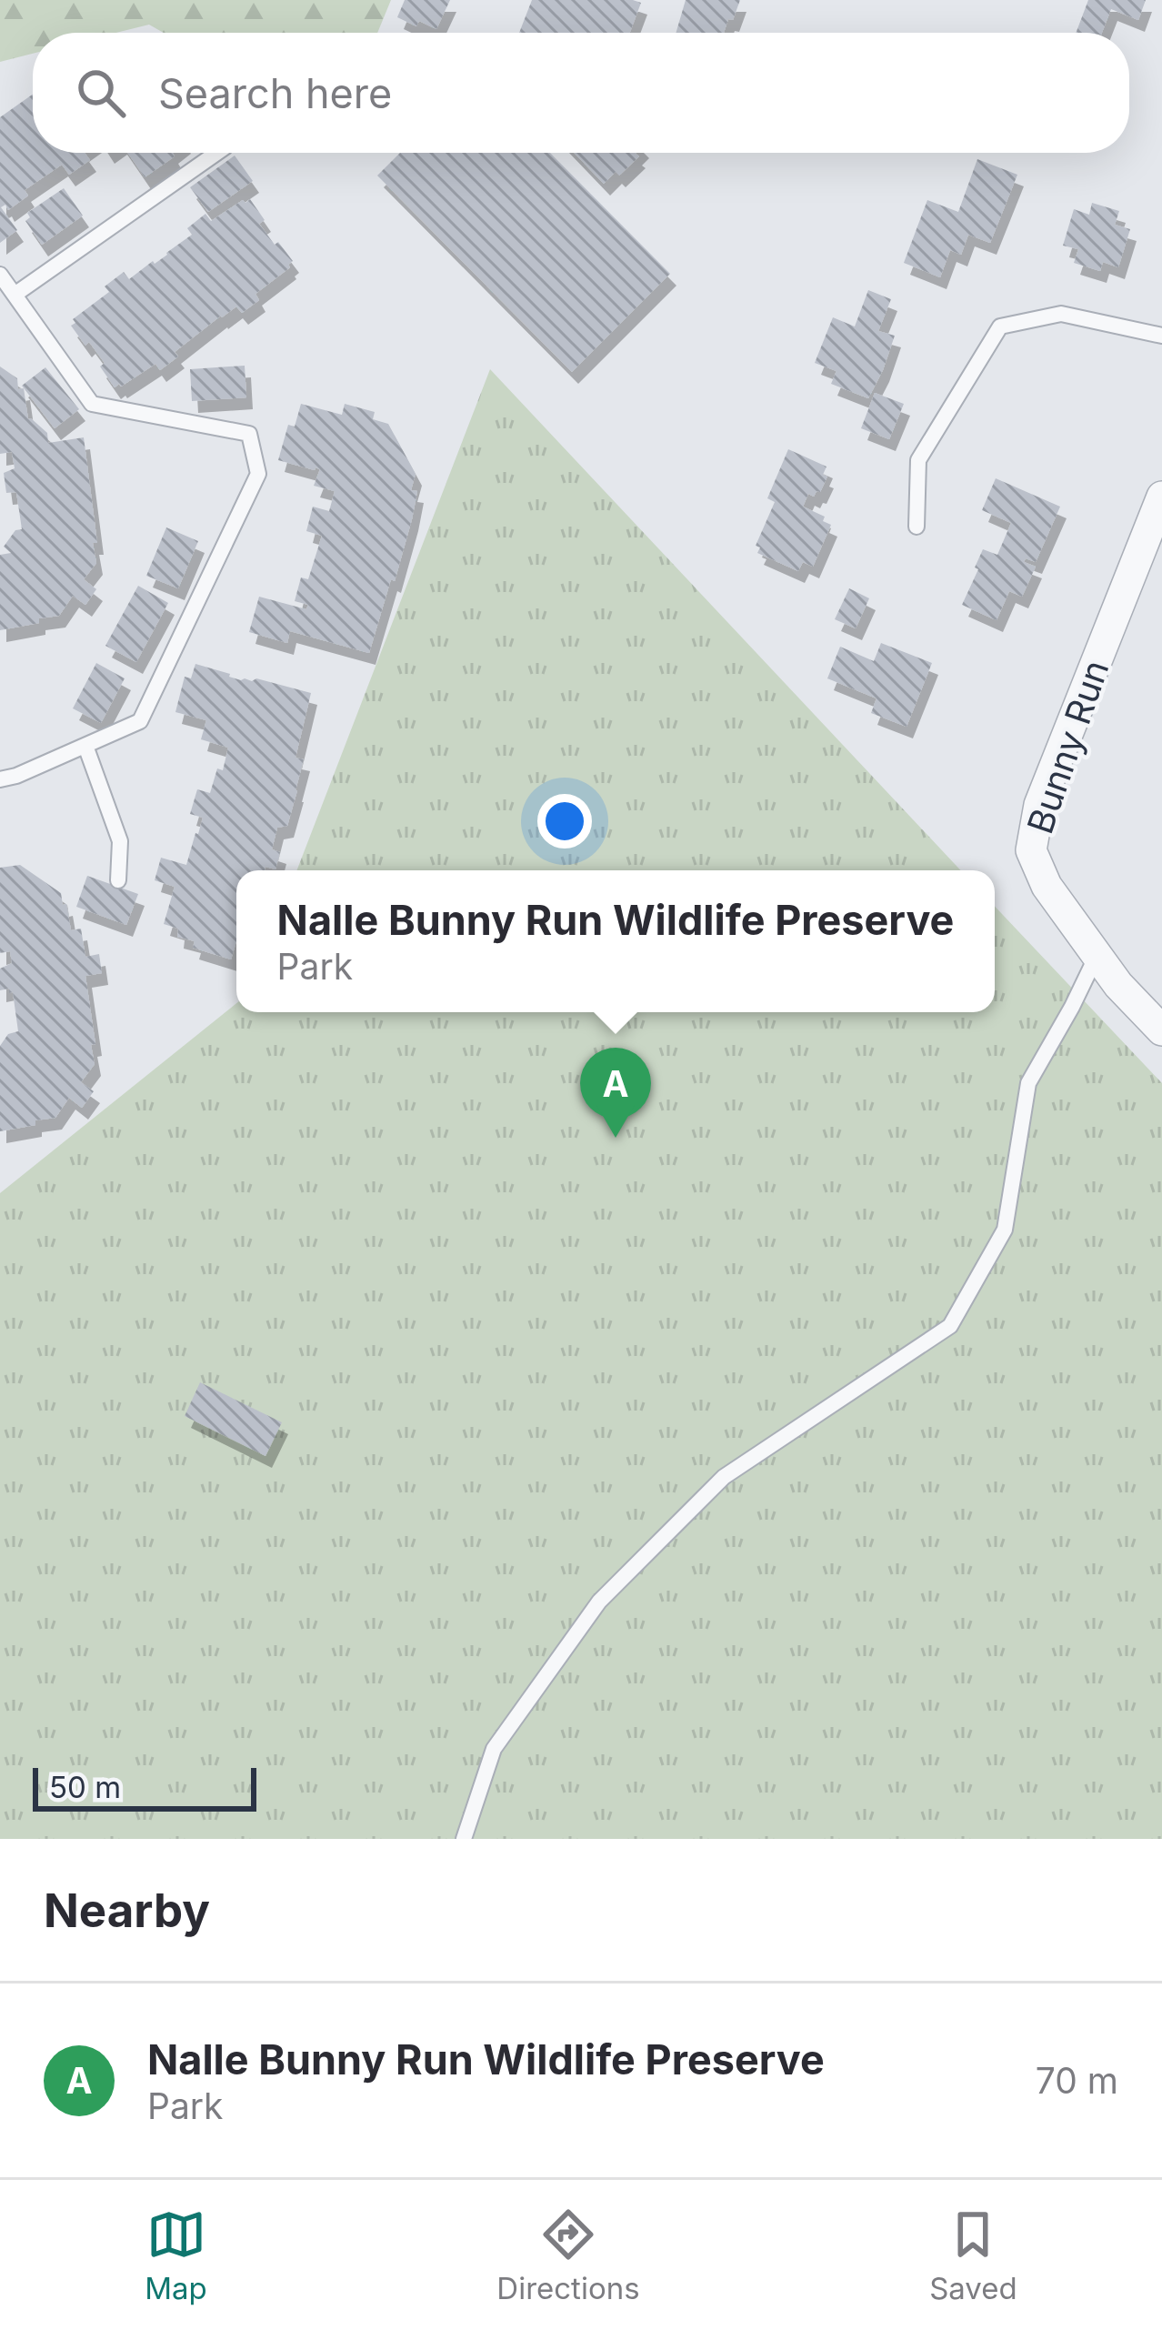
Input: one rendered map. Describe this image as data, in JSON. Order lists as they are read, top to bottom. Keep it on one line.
{"streets":{"street":["Bunny Run"]},"scale_bar":"50 m","page":{"search":"Search here","popup":["Nalle Bunny Run Wildlife Preserve","Park"],"pins":"A","scale":"50 m","heading":"Nearby","list":[{"mark":"A","name":"Nalle Bunny Run Wildlife Preserve","note":"Park","value":"70 m"}],"nav":["Map","Directions","Saved"]}}
